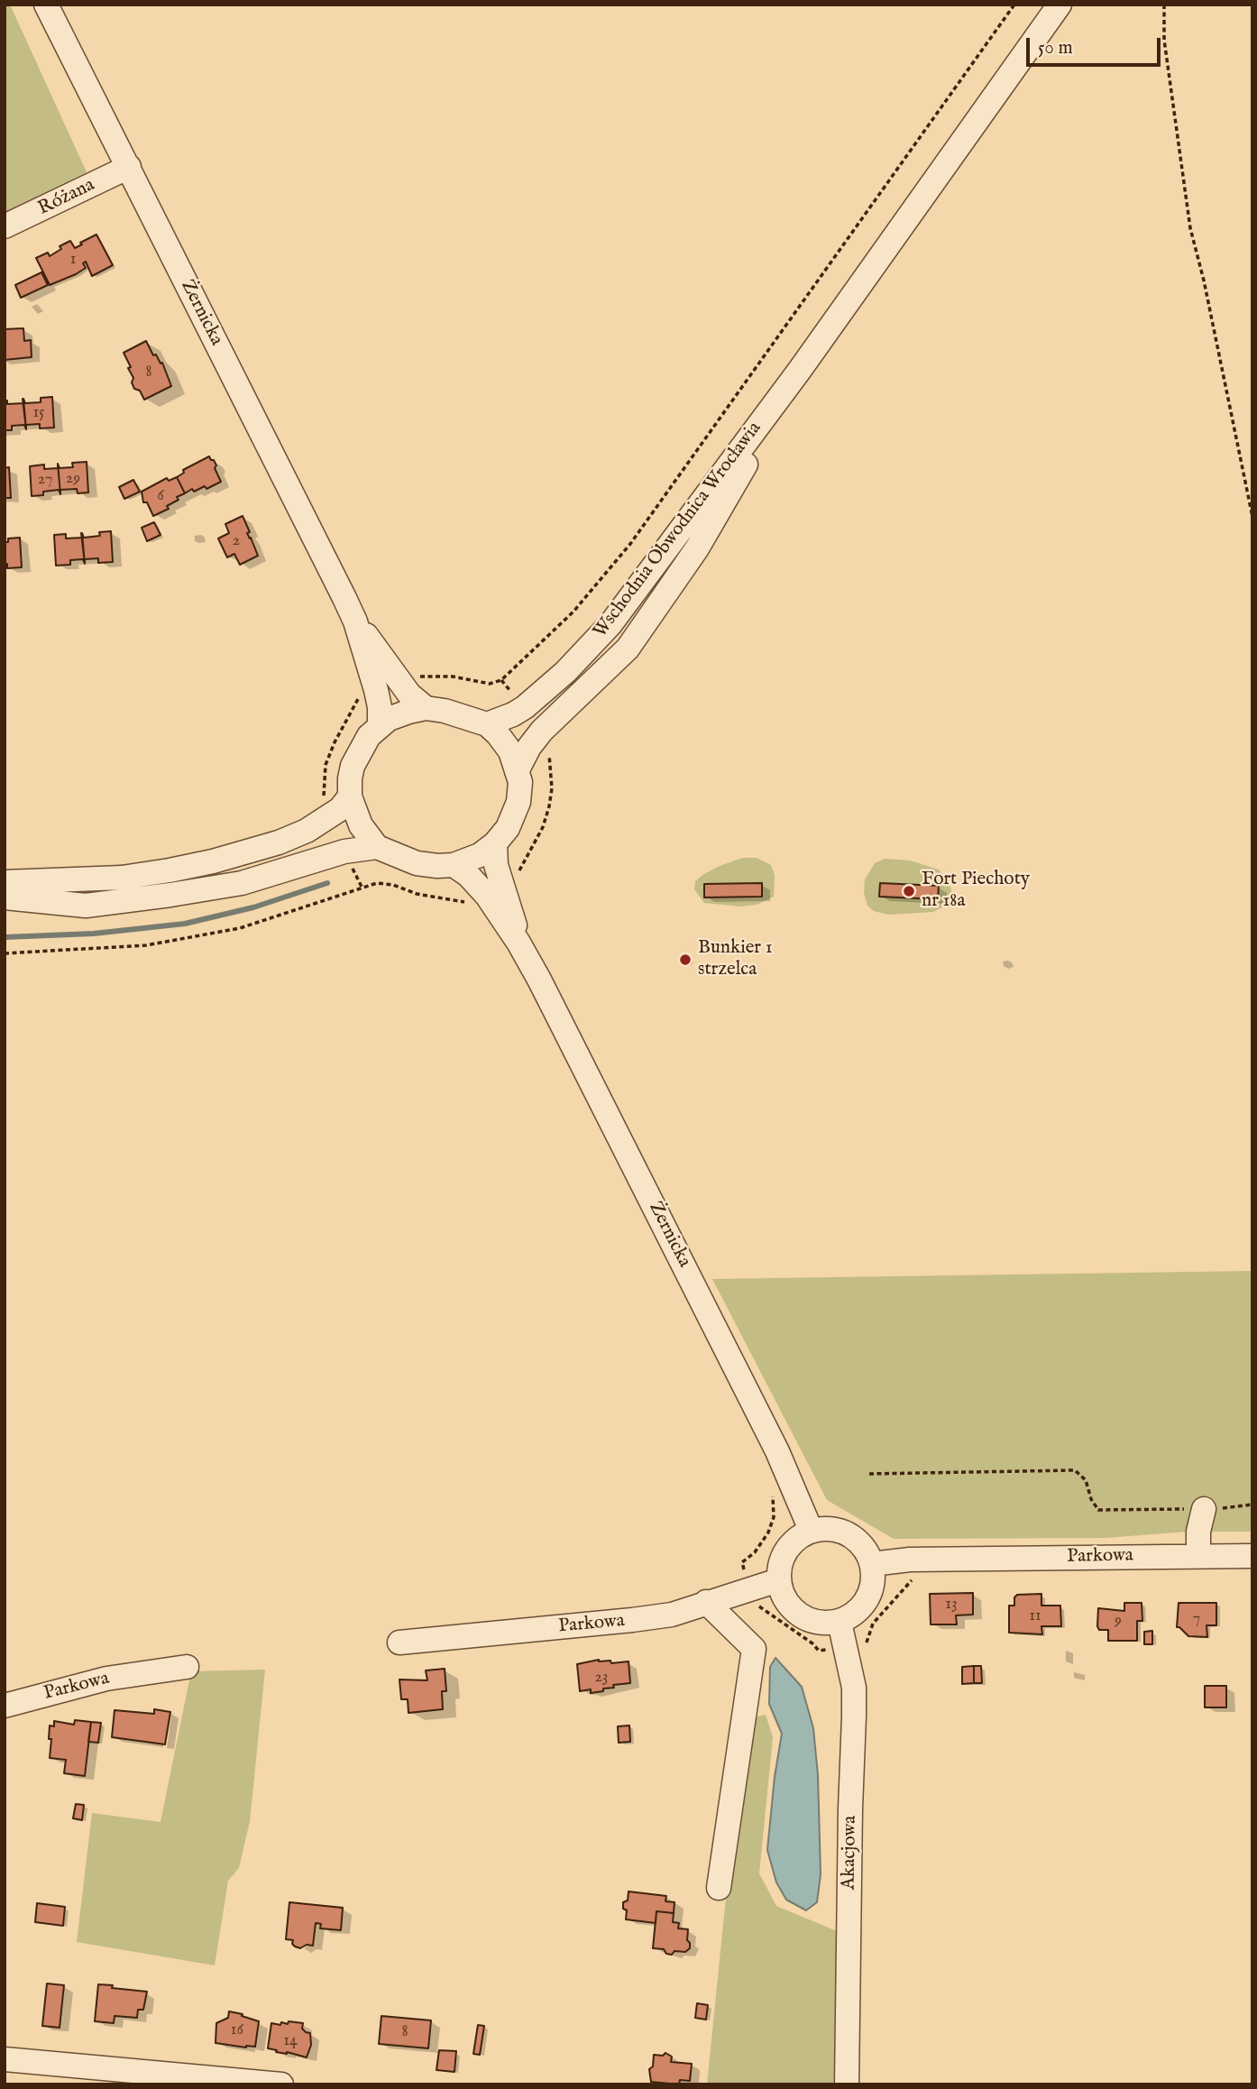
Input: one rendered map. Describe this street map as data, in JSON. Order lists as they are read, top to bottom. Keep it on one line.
{"streets":{"street":["Różana","Żernicka","Wschodnia Obwodnica Wrocławia","Parkowa","Akacjowa"]},"crossings":[["Różana","Żernicka"],["Żernicka","Wschodnia Obwodnica Wrocławia"],["Żernicka","Parkowa"],["Żernicka","Akacjowa"],["Parkowa","Akacjowa"]],"places":["Fort Piechoty nr 18a","Bunkier 1 strzelca"],"house_numbers":["1","8","15","29","27","6","2","13","11","7","9","23","16","8","14"],"scale_bar":"50 m"}
